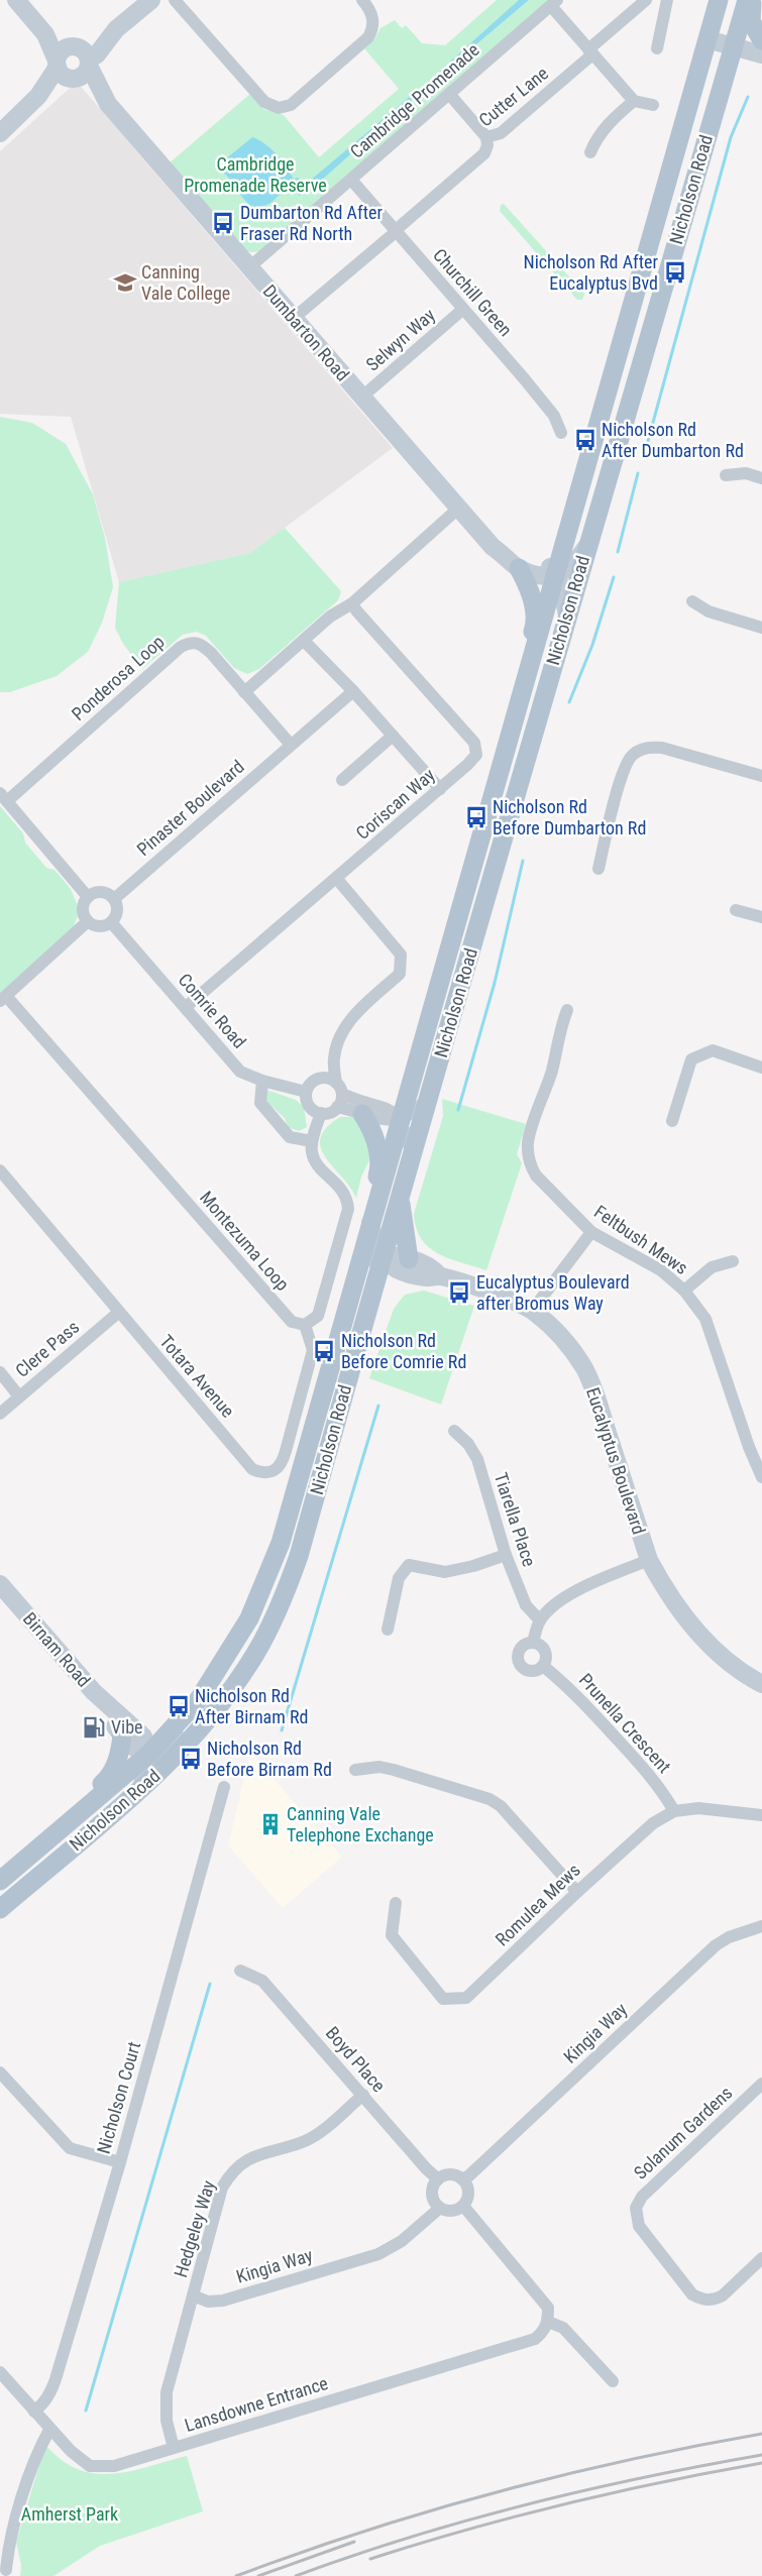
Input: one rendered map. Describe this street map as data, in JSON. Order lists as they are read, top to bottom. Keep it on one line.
{"streets":{"main road":["Nicholson Road"],"street":["Cutter Lane","Cambridge Promenade","Churchill Green","Dumbarton Road","Selwyn Way","Ponderosa Loop","Coriscan Way","Pinaster Boulevard","Comrie Road","Feltbush Mews","Montezuma Loop","Clere Pass","Totara Avenue","Eucalyptus Boulevard","Tiarella Place","Birnam Road","Prunella Crescent","Romulea Mews","Kingia Way","Boyd Place","Nicholson Court","Solanum Gardens","Hedgeley Way","Lansdowne Entrance"]},"crossings":[["Cutter Lane","Churchill Green"],["Cutter Lane","Dumbarton Road"],["Cambridge Promenade","Churchill Green"],["Cambridge Promenade","Dumbarton Road"],["Nicholson Road","Dumbarton Road"],["Nicholson Road","Eucalyptus Boulevard"],["Nicholson Road","Birnam Road"],["Churchill Green","Selwyn Way"],["Dumbarton Road","Selwyn Way"],["Ponderosa Loop","Pinaster Boulevard"],["Coriscan Way","Comrie Road"],["Pinaster Boulevard","Comrie Road"],["Montezuma Loop","Totara Avenue"],["Clere Pass","Totara Avenue"],["Prunella Crescent","Romulea Mews"],["Kingia Way","Boyd Place"],["Kingia Way","Hedgeley Way"],["Boyd Place","Hedgeley Way"],["Nicholson Court","Lansdowne Entrance"],["Hedgeley Way","Lansdowne Entrance"]],"parks":["Cambridge Promenade Reserve","Amherst Park"],"places":{"bus stop":["Dumbarton Rd After Fraser Rd North","Nicholson Rd After Eucalyptus Bvd","Nicholson Rd After Dumbarton Rd","Nicholson Rd Before Dumbarton Rd","Eucalyptus Boulevard after Bromus Way","Nicholson Rd Before Comrie Rd","Nicholson Rd After Birnam Rd","Nicholson Rd Before Birnam Rd"],"school or university":["Canning Vale College"],"fuel station":["Vibe"],"building":["Canning Vale Telephone Exchange"]}}
